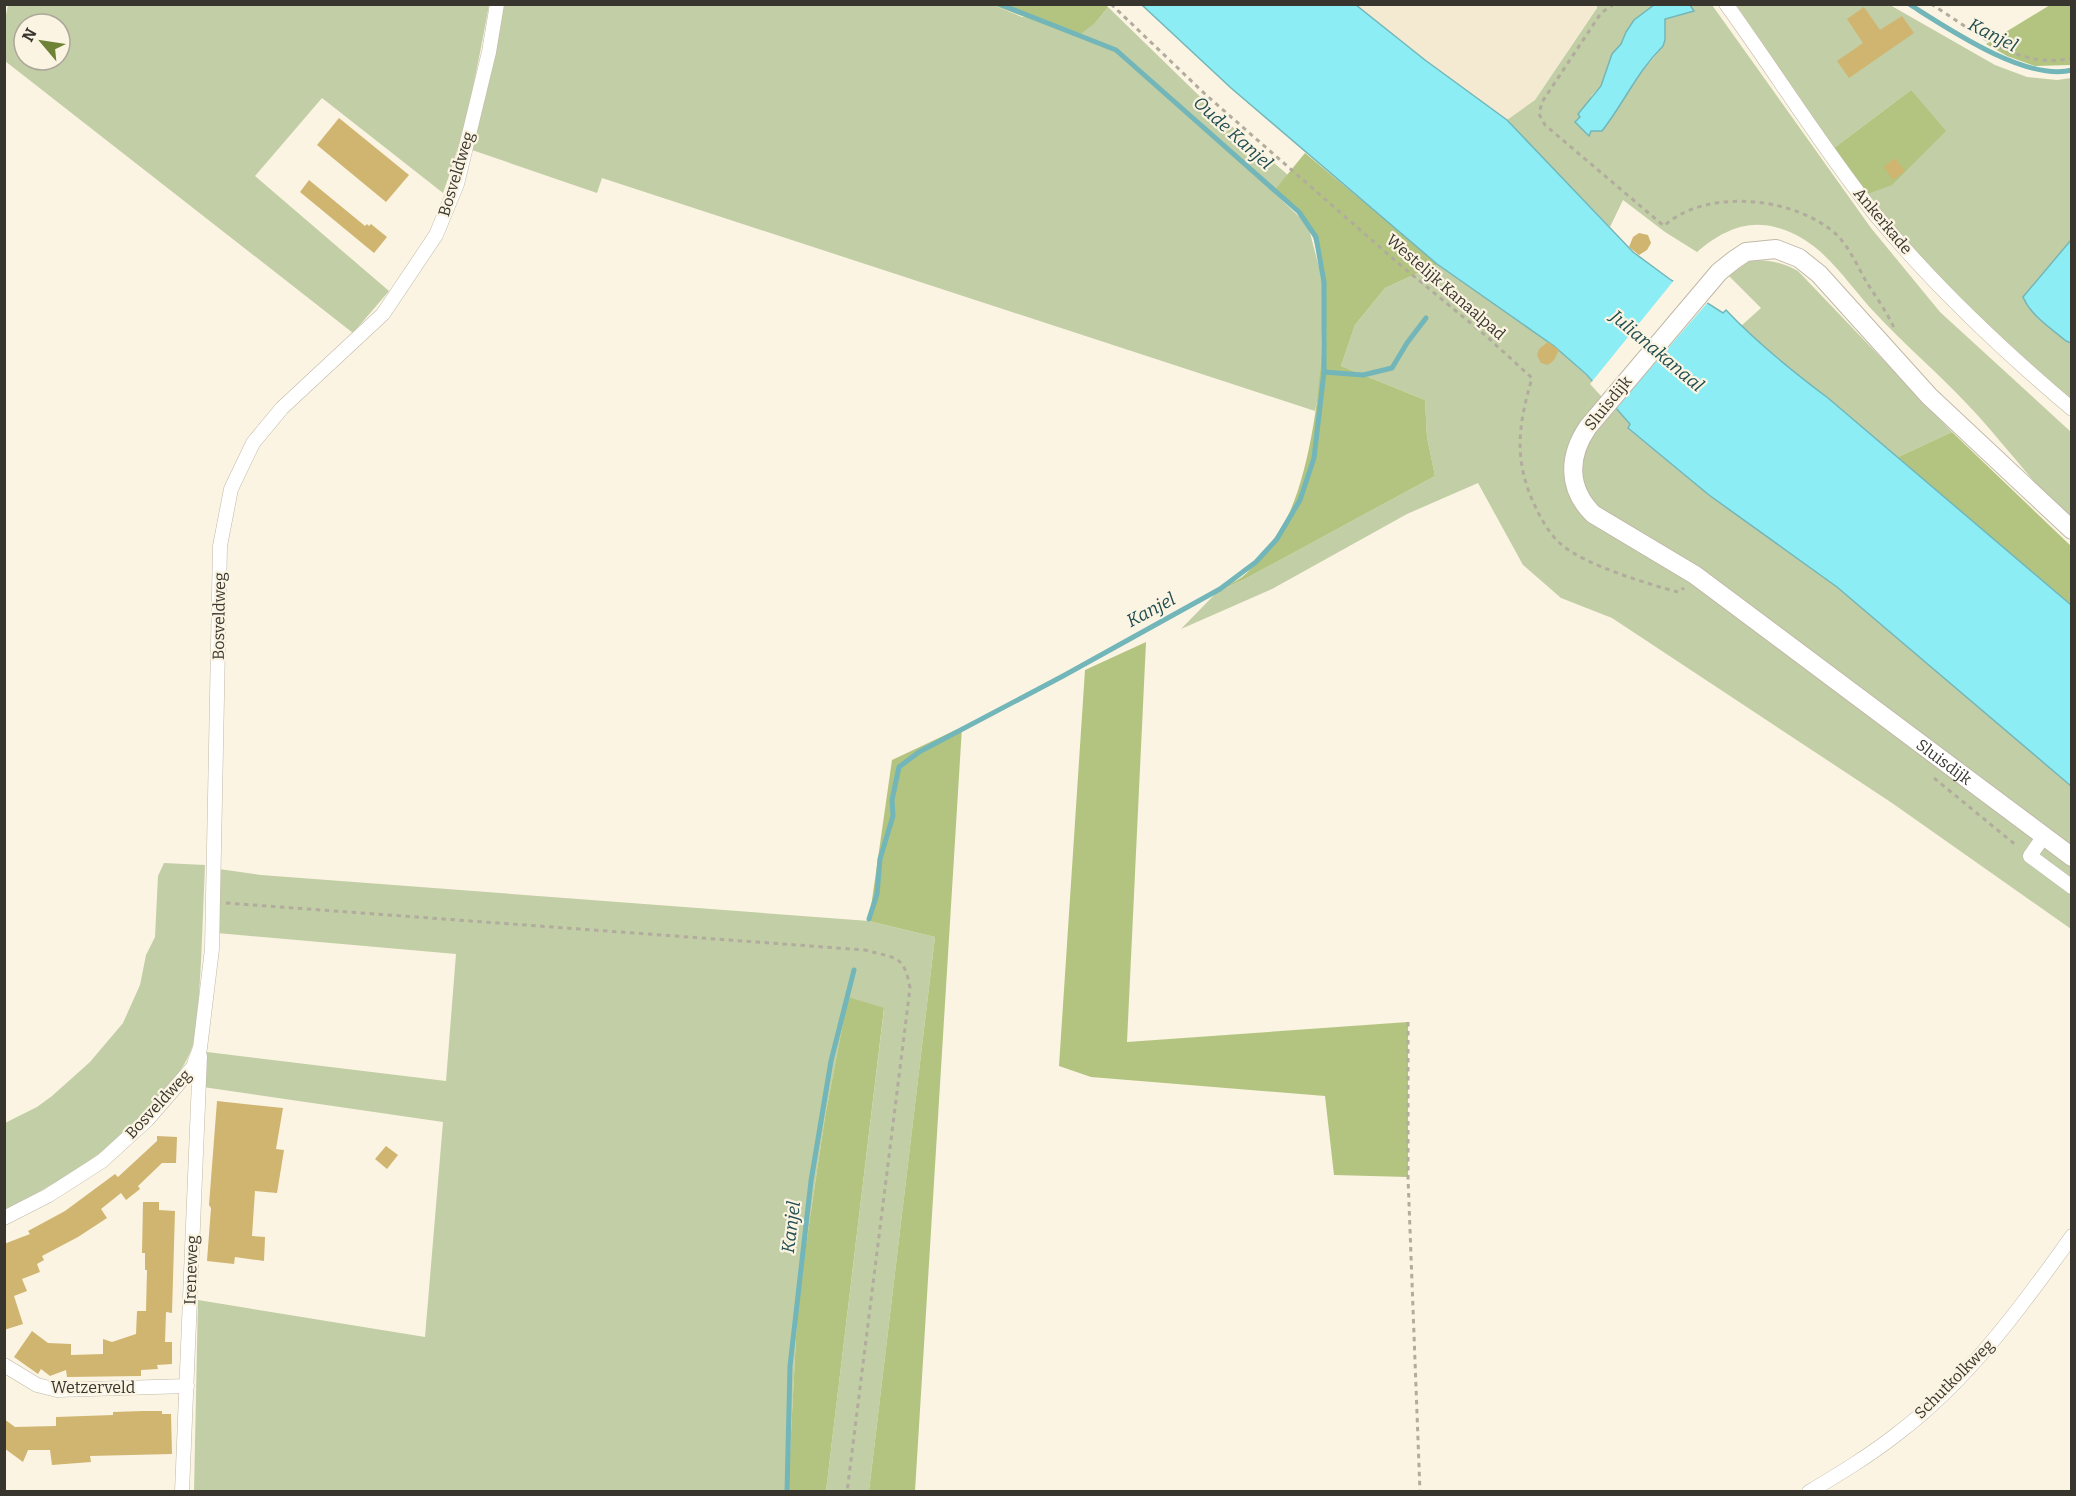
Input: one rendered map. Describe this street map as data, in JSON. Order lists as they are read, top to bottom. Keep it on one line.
{"streets":{"street":["Bosveldweg","Ankerkade","Sluisdijk","Ireneweg","Schutkolkweg","Wetzerveld"],"path":["Westelijk Kanaalpad"]},"crossings":[["Bosveldweg","Ireneweg"],["Ireneweg","Wetzerveld"]],"water":["Kanjel","Oude Kanjel","Julianakanaal"],"north":"top left"}
